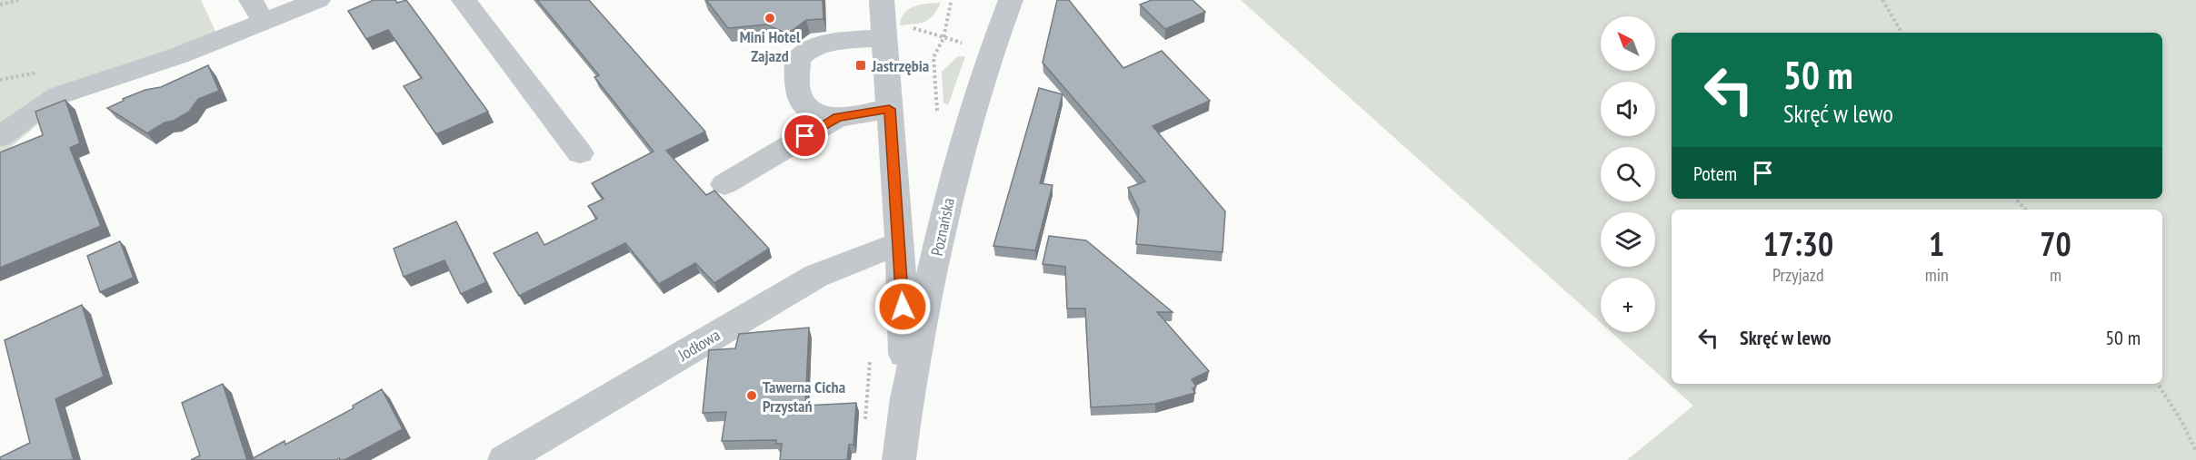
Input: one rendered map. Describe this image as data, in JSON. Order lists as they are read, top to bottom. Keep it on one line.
{"streets":{"street":["Poznańska","Jodłowa"]},"places":{"other":["Mini Hotel Zajazd","Tawerna Cicha Przystań"],"transit":["Jastrzębia"]},"north":"top left","page":{"map_buttons":"+","turn":["50 m","Skręć w lewo"],"then":"Potem","eta":["17:30","Przyjazd","1","min","70","m"],"list":[{"name":"Skręć w lewo","value":"50 m"}]}}
